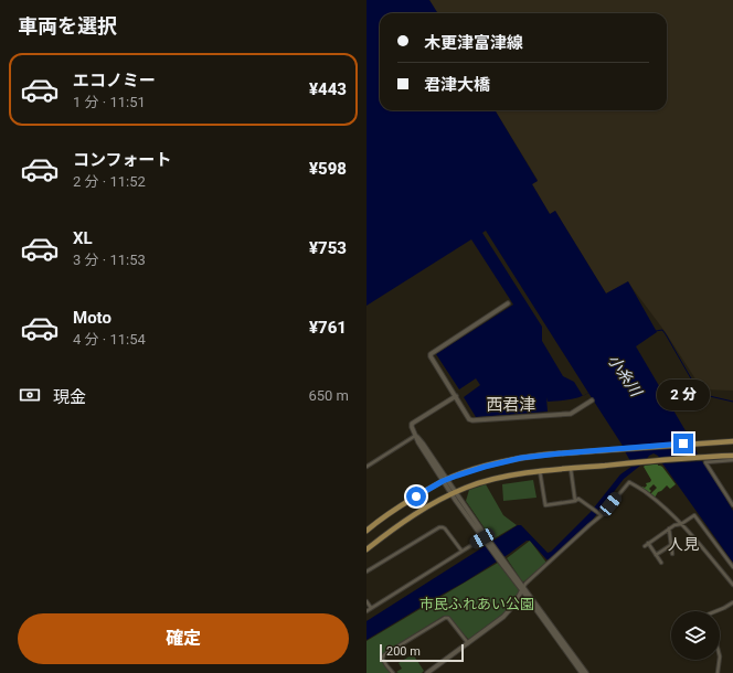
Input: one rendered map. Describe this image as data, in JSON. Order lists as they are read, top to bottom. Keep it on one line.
{"districts":["西君津","人見"],"water":["小糸川"],"parks":["市民ふれあい公園"],"scale_bar":"200 m","page":{"heading":"車両を選択","banner":["木更津富津線","君津大橋"],"list":[{"name":"エコノミー","note":"1 分 · 11:51","value":"¥443"},{"name":"コンフォート","note":"2 分 · 11:52","value":"¥598"},{"name":"XL","note":"3 分 · 11:53","value":"¥753"},{"name":"Moto","note":"4 分 · 11:54","value":"¥761"}],"pay":["現金","650 m"],"bubble":"2 分","buttons":"確定","scale":"200 m"}}
